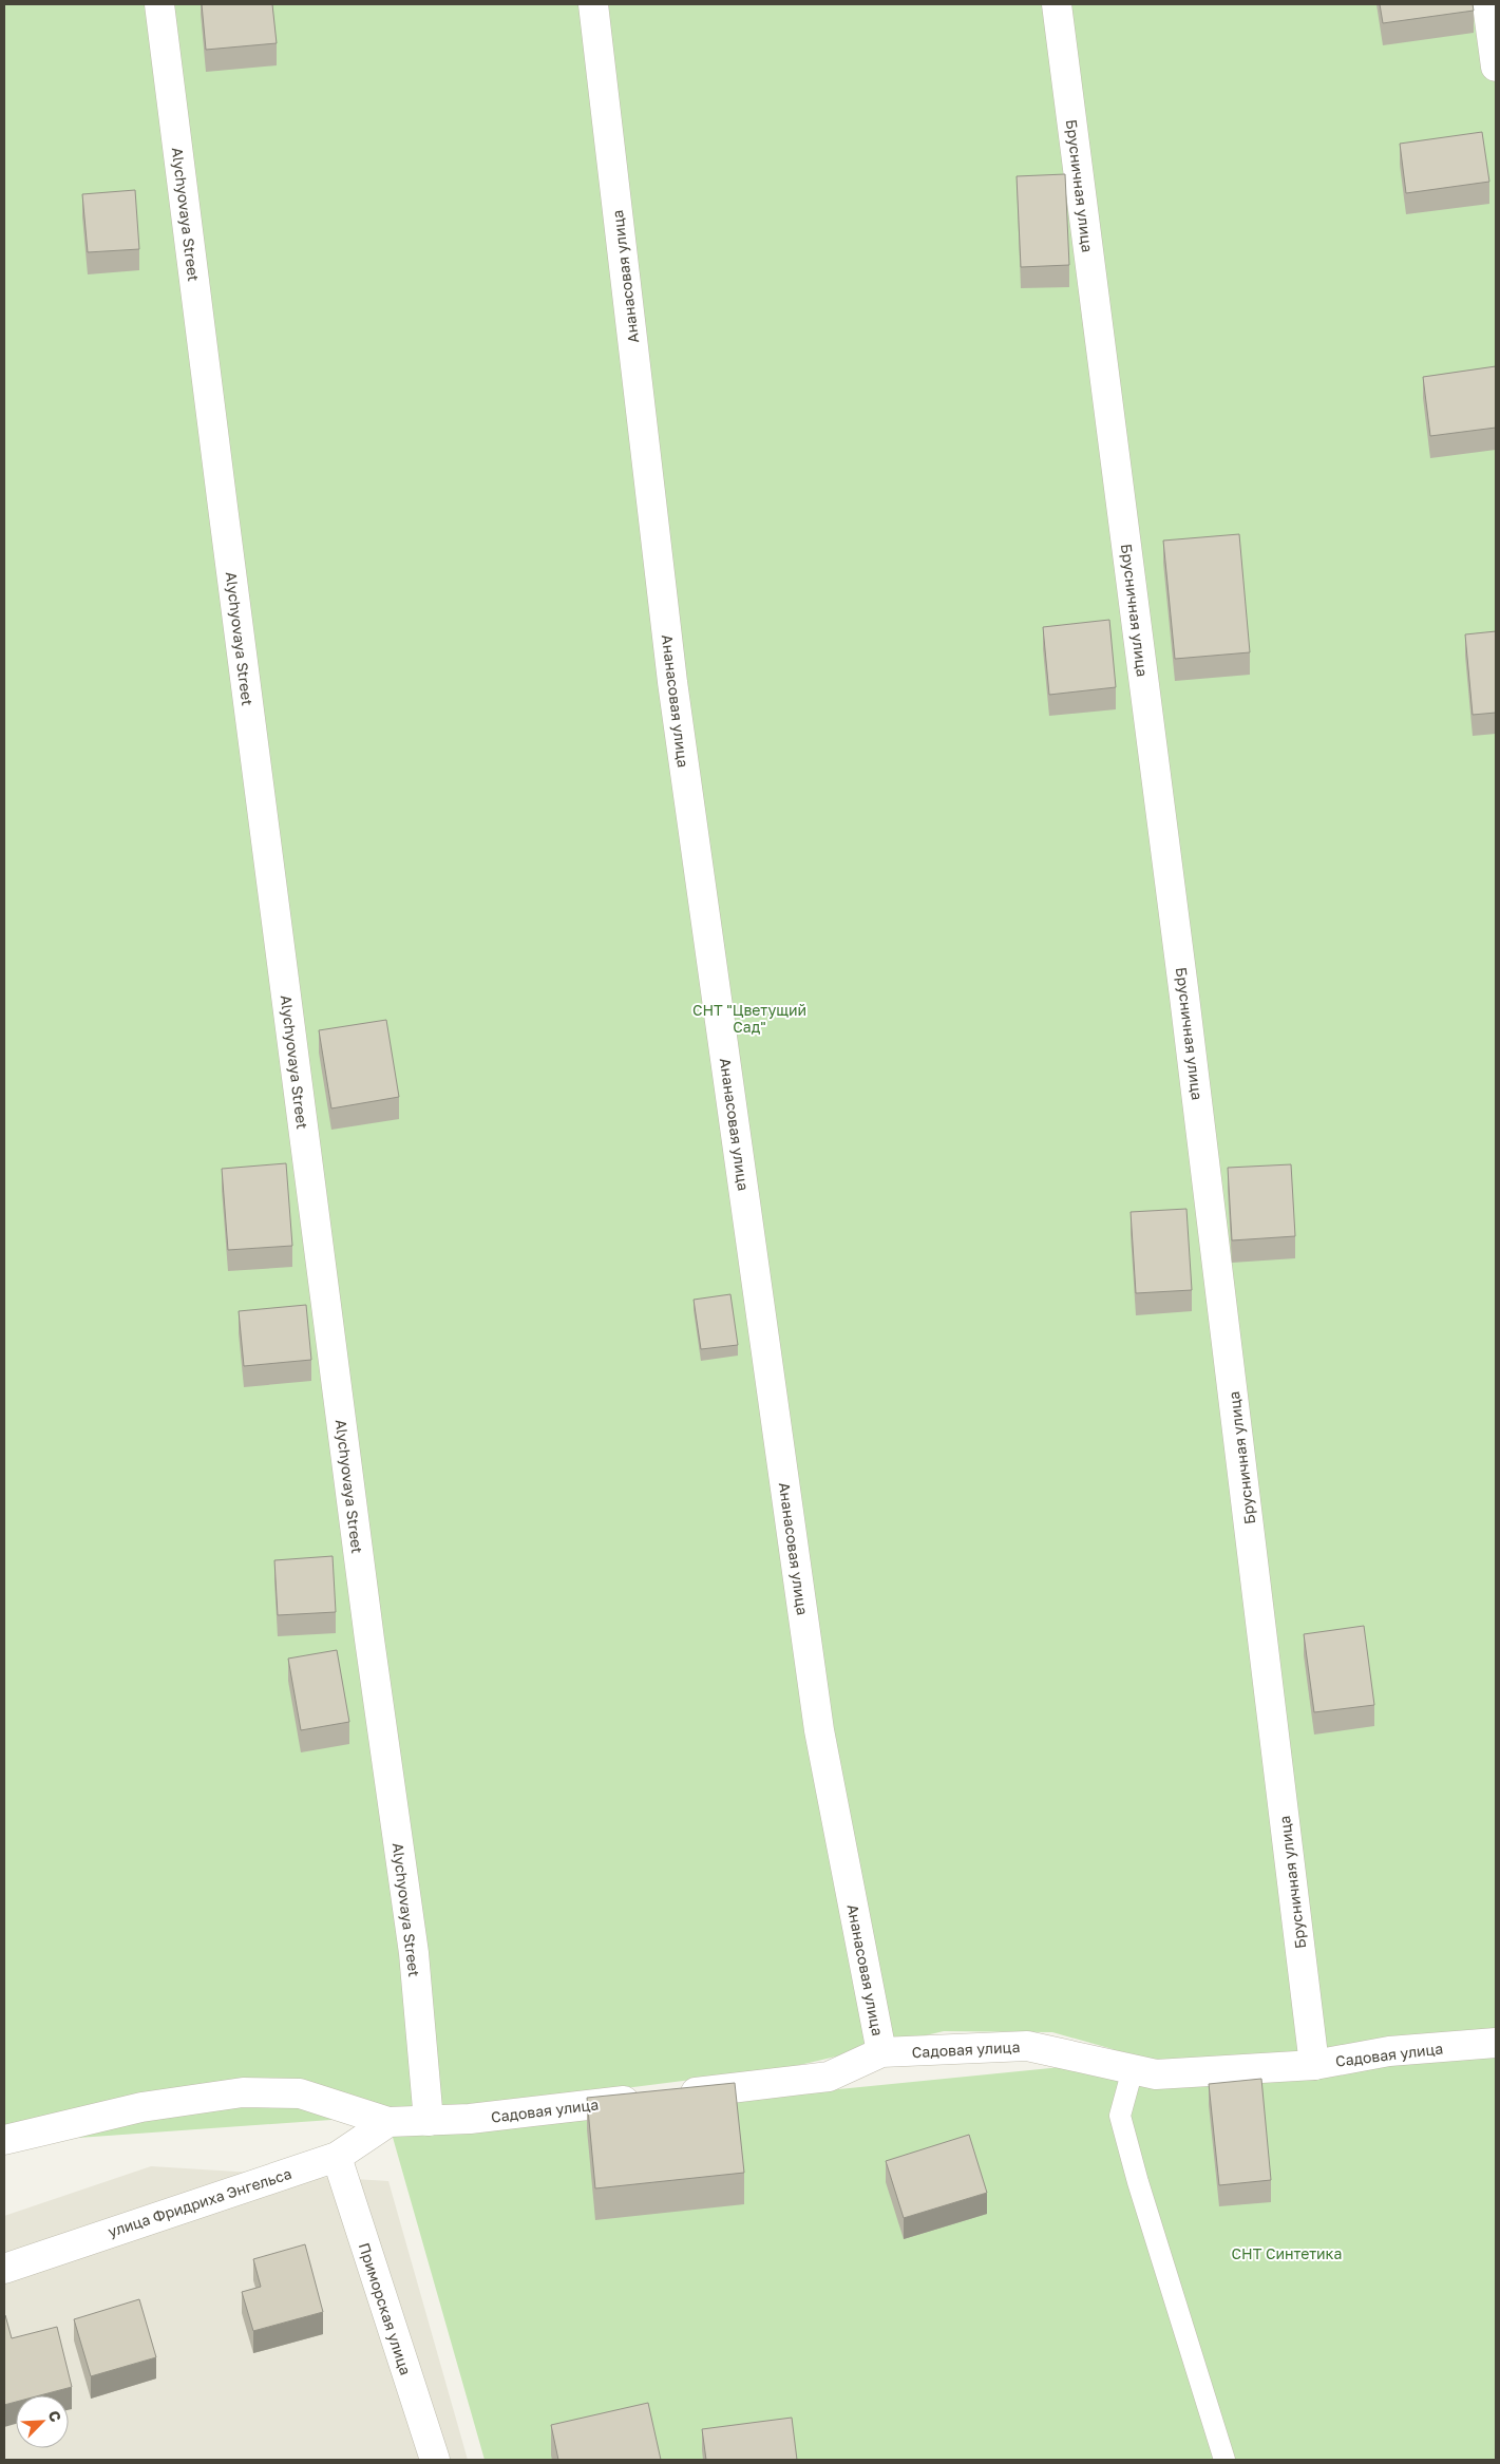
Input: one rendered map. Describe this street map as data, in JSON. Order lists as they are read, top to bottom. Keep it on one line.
{"streets":{"street":["Брусничная улица","Alychyovaya Street","Ананасовая улица","Садовая улица","улица Фридриха Энгельса","Приморская улица"]},"crossings":[["Брусничная улица","Садовая улица"],["Alychyovaya Street","Садовая улица"],["Ананасовая улица","Садовая улица"],["улица Фридриха Энгельса","Приморская улица"]],"parks":["СНТ \"Цветущий Сад\"","СНТ Синтетика"],"north":"top right"}
